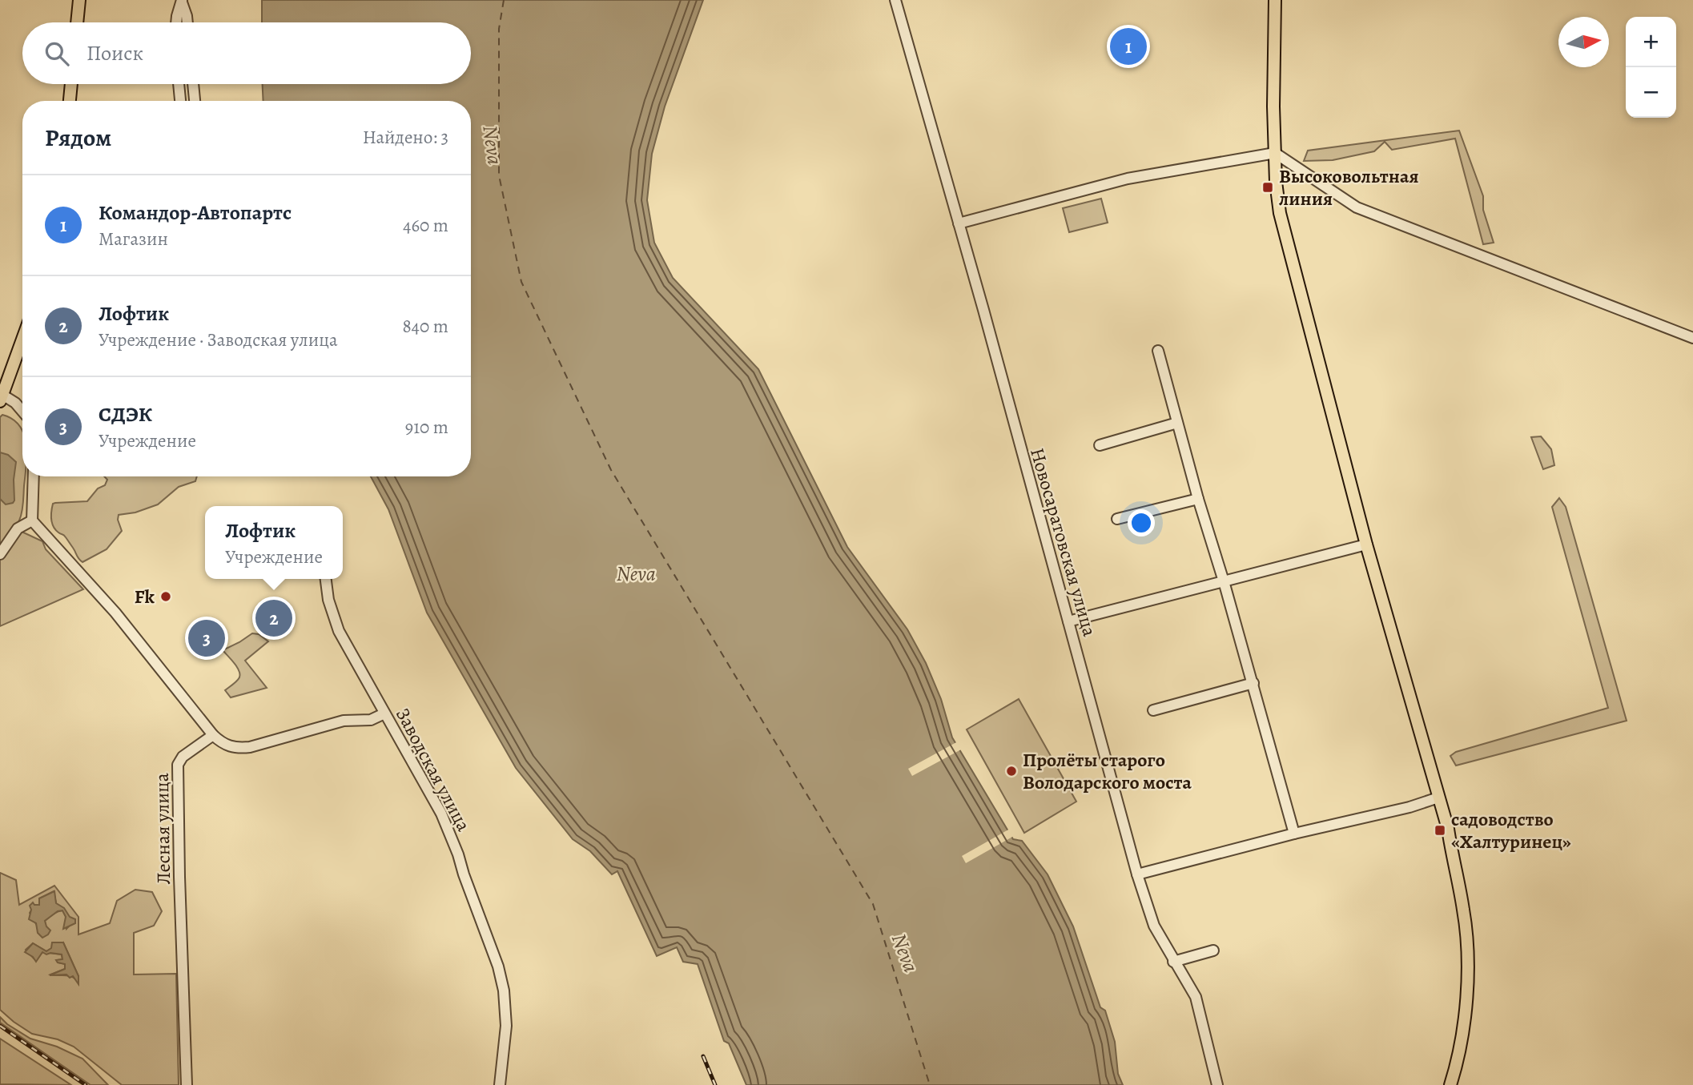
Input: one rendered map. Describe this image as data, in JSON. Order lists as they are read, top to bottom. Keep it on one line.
{"streets":{"street":["Новосаратовская улица","Заводская улица","Лесная улица"]},"water":["Neva"],"places":{"transit":["Высоковольтная линия","садоводство «Халтуринец»"],"other":["Fk","Пролёты старого Володарского моста"]},"north":"right","page":{"map_buttons":["+","−"],"search":"Поиск","pins":["1","2","3"],"heading":["Рядом","Найдено: 3"],"list":[{"mark":"1","name":"Командор-Автопартс","note":"Магазин","value":"460 m"},{"mark":"2","name":"Лофтик","note":"Учреждение · Заводская улица","value":"840 m"},{"mark":"3","name":"СДЭК","note":"Учреждение","value":"910 m"}],"popup":["Лофтик","Учреждение"]}}
